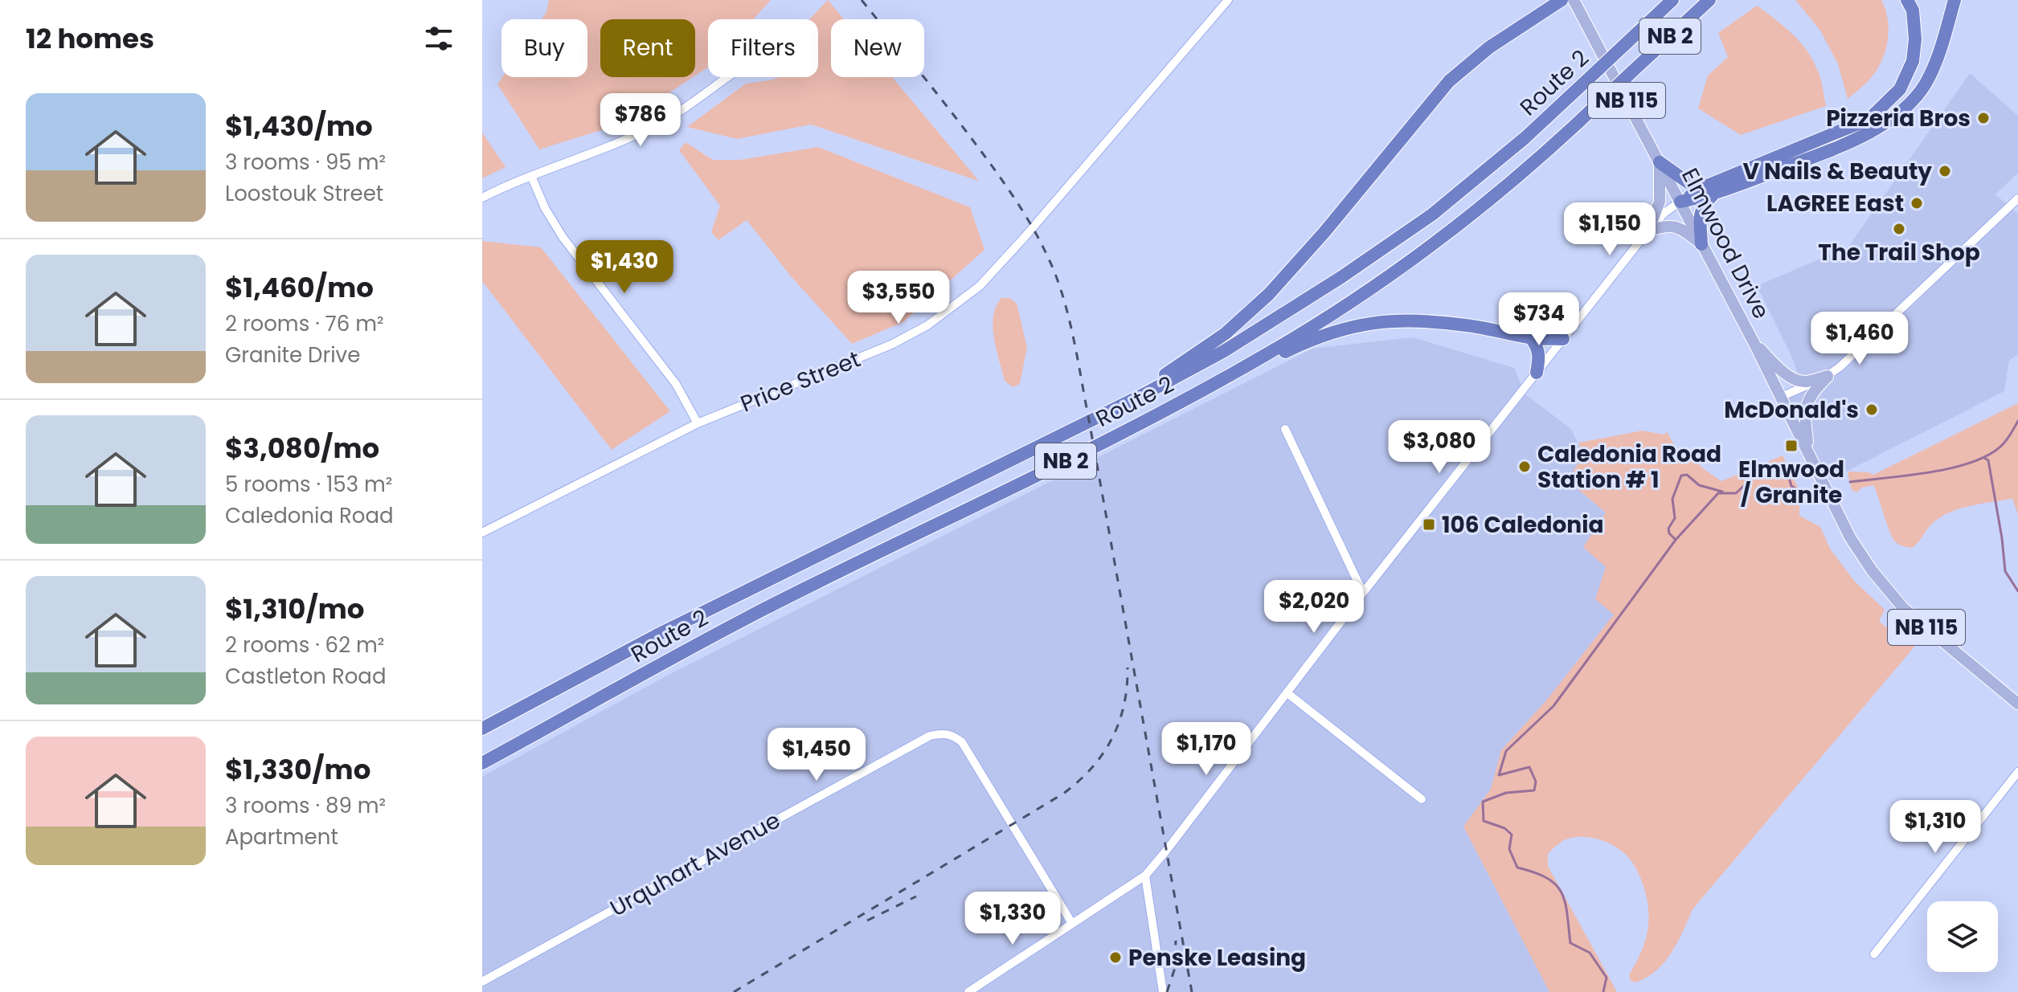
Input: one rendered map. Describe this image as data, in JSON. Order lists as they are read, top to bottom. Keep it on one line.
{"streets":{"highway":["NB 2","Route 2"],"main road":["NB 115","Elmwood Drive"],"street":["Price Street","Urquhart Avenue"]},"places":{"other":["Pizzeria Bros","V Nails & Beauty","LAGREE East","The Trail Shop","McDonald's","Caledonia Road Station # 1","Penske Leasing"],"transit":["Elmwood / Granite","106 Caledonia"]},"page":{"heading":"12 homes","chip":["Buy","Rent","Filters","New"],"list":[{"name":"$1,430/mo","note":"3 rooms · 95 m² · Loostouk Street"},{"name":"$1,460/mo","note":"2 rooms · 76 m² · Granite Drive"},{"name":"$3,080/mo","note":"5 rooms · 153 m² · Caledonia Road"},{"name":"$1,310/mo","note":"2 rooms · 62 m² · Castleton Road"},{"name":"$1,330/mo","note":"3 rooms · 89 m² · Apartment"}],"price":["$786","$1,150","$1,430","$3,550","$734","$1,460","$3,080","$2,020","$1,170","$1,450","$1,310","$1,330"]}}
